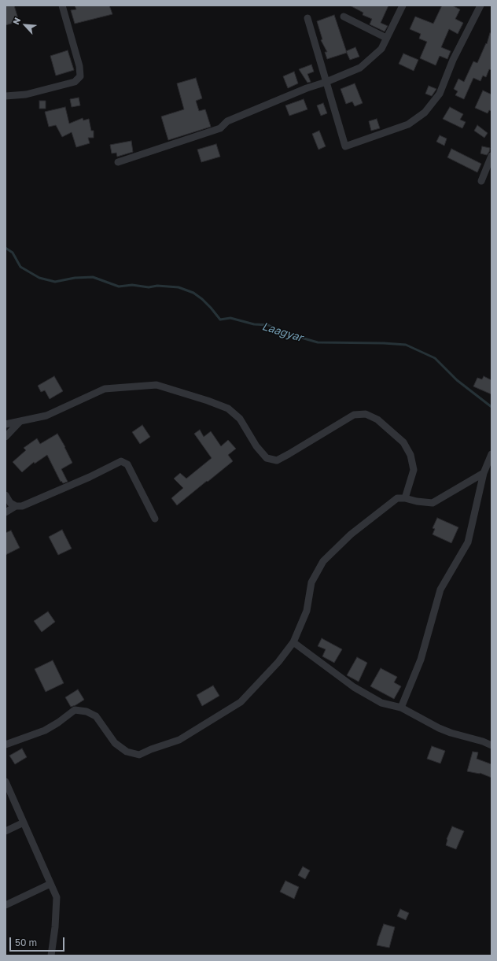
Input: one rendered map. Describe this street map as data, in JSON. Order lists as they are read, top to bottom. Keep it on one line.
{"water":["Laagyar"],"scale_bar":"50 m","north":"top left"}
